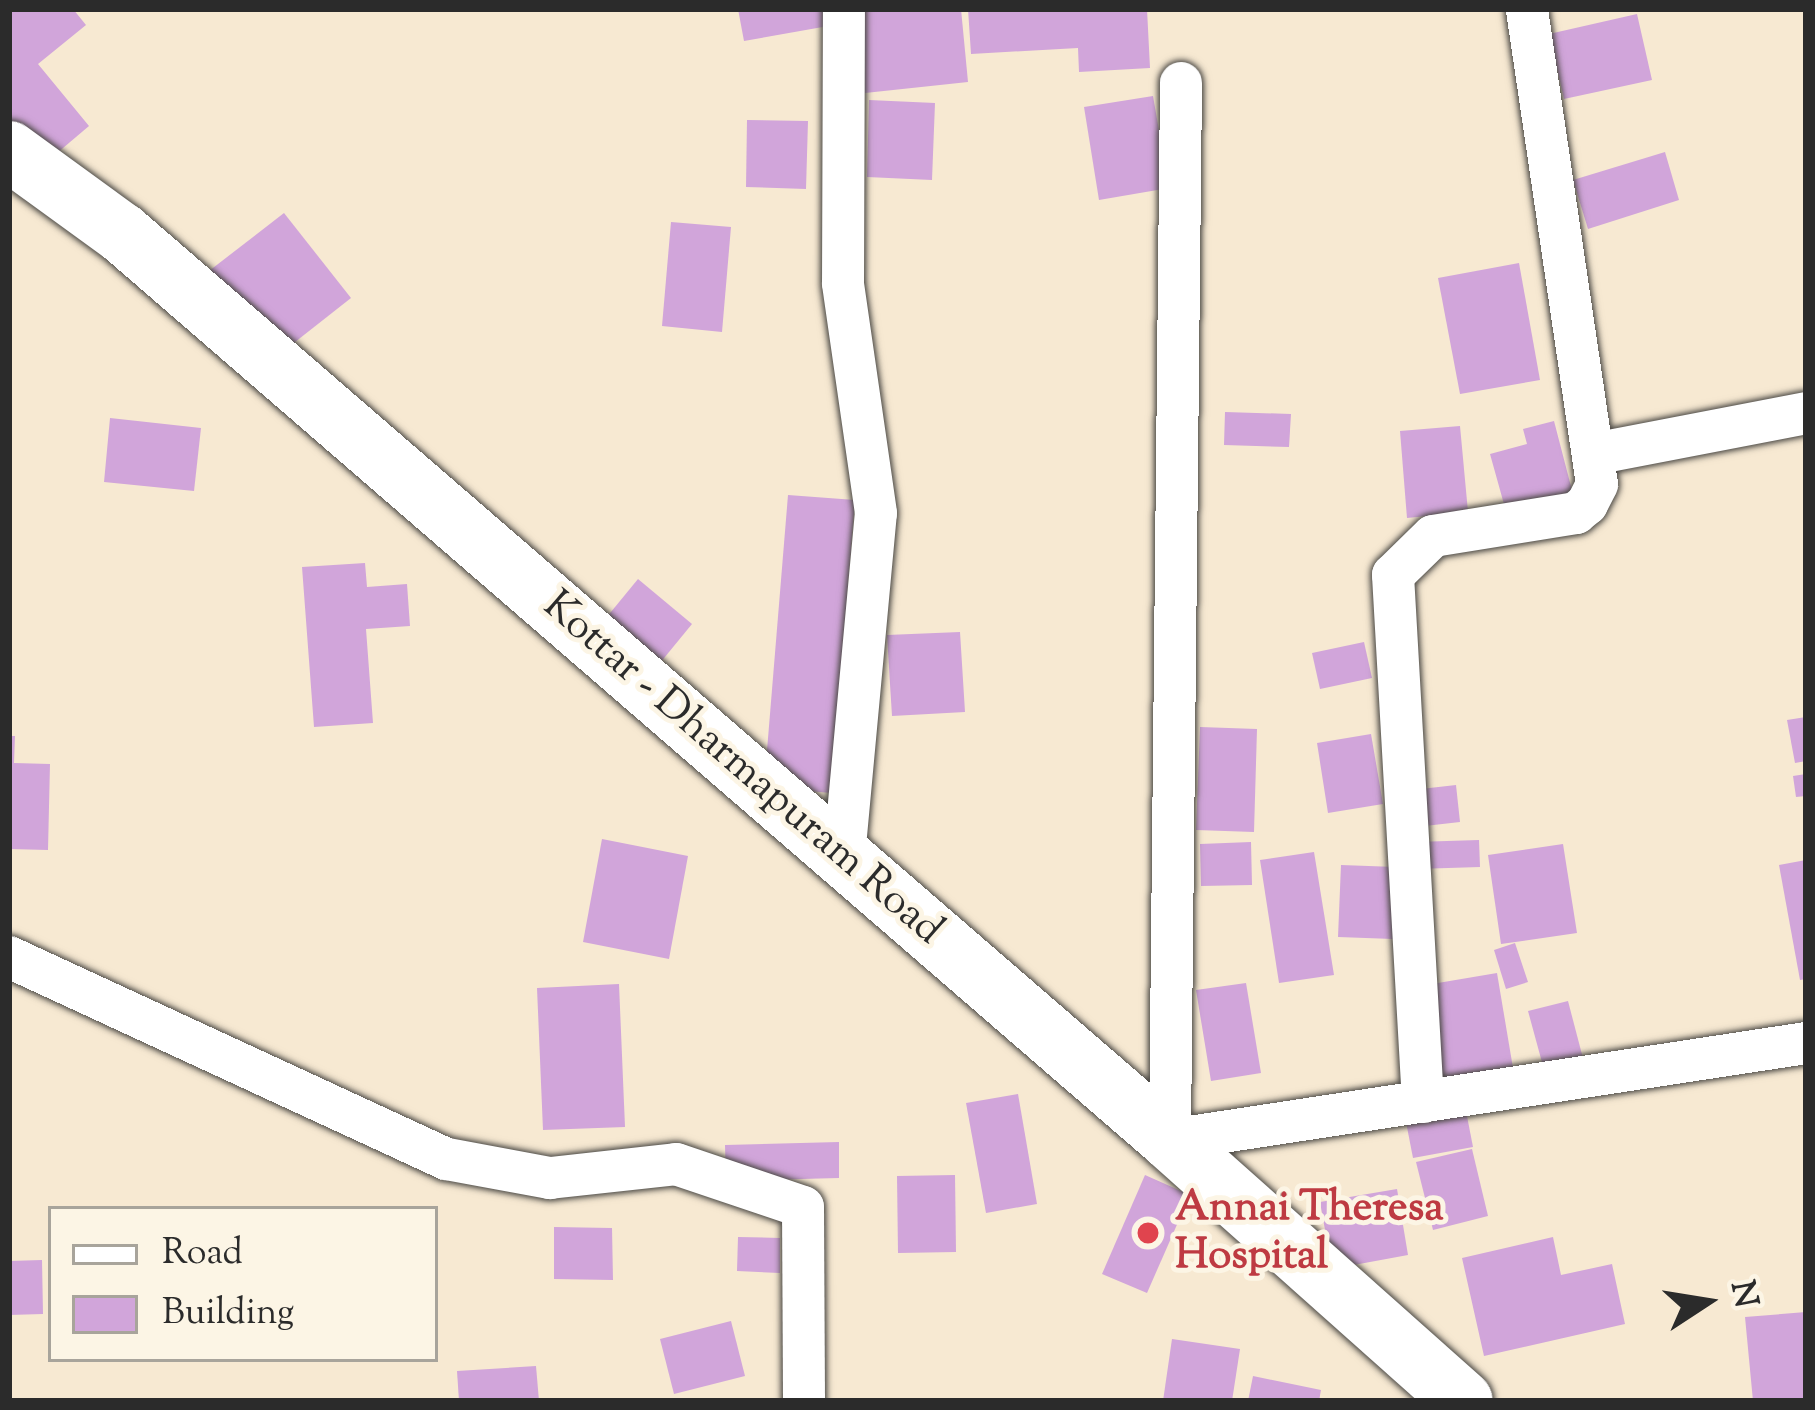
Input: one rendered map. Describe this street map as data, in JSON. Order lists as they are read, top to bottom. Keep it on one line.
{"streets":{"main road":["Kottar - Dharmapuram Road"]},"places":["Annai Theresa Hospital"],"legend":["Road","Building"],"north":"right"}
